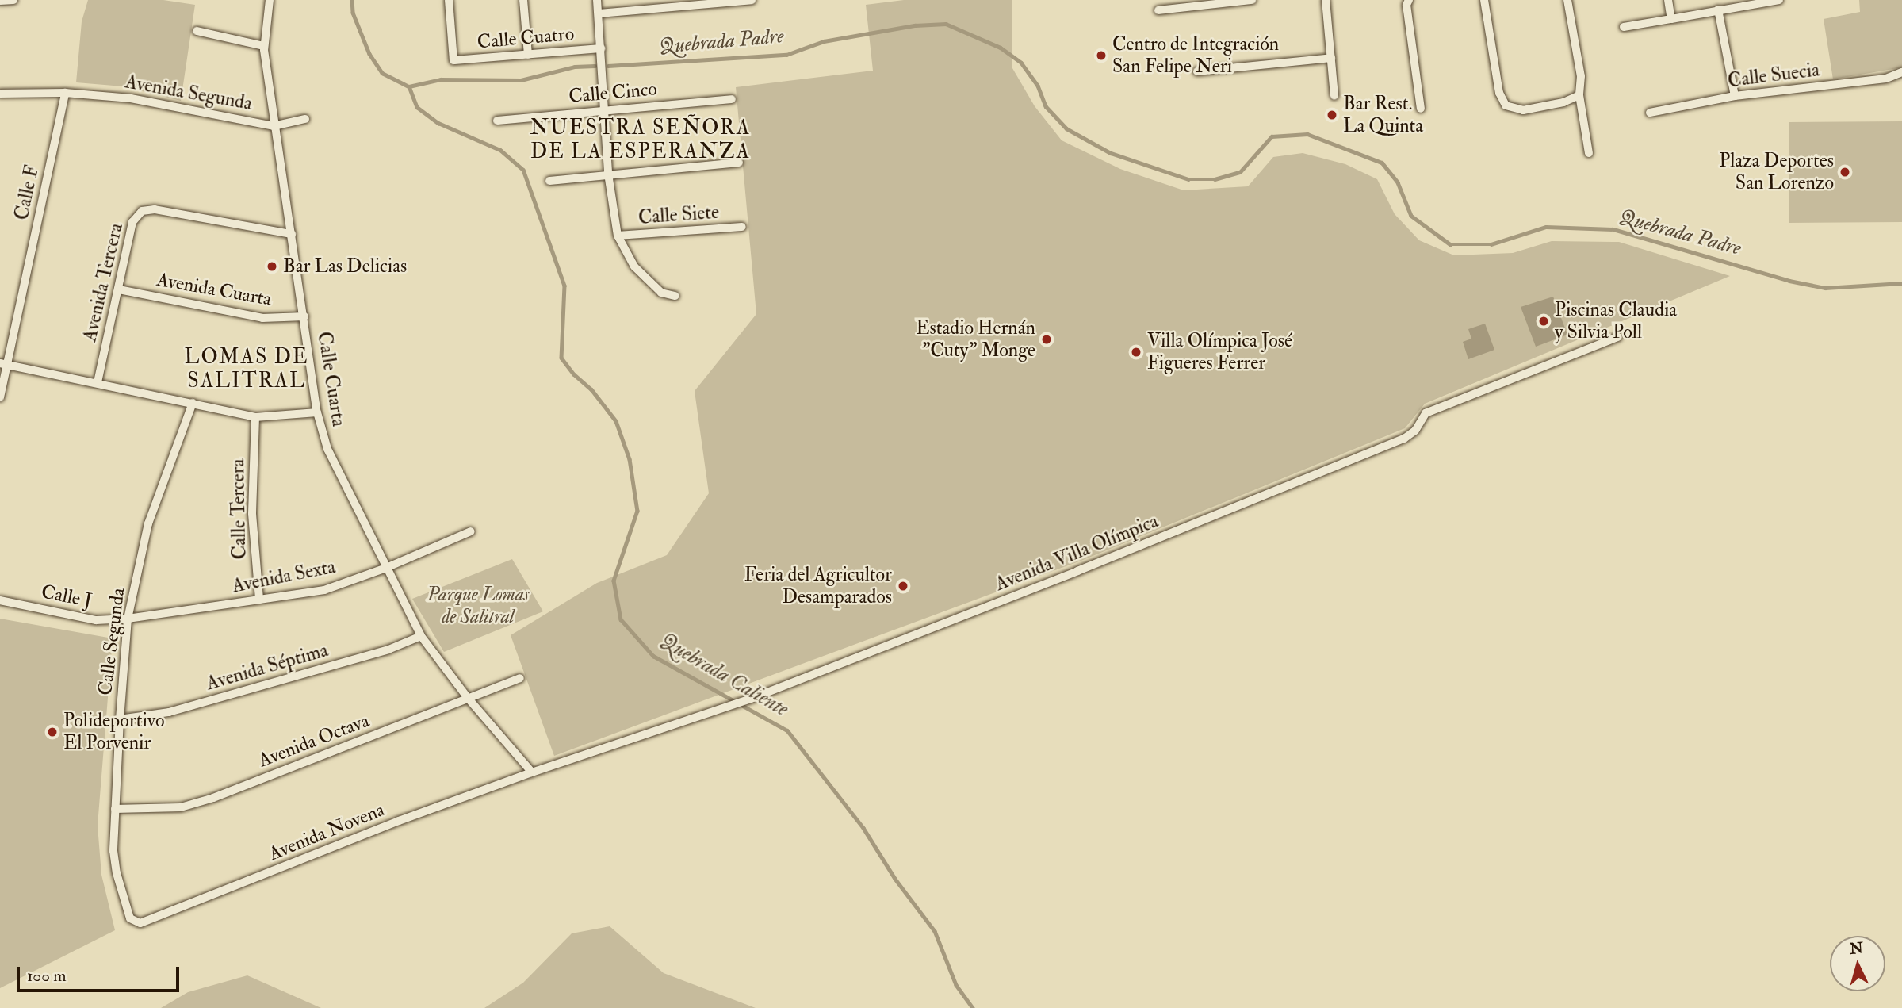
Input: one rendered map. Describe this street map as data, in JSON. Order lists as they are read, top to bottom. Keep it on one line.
{"streets":{"street":["Calle Cuatro","Calle Suecia","Avenida Segunda","Calle Cinco","Calle F","Calle Siete","Avenida Tercera","Avenida Cuarta","Calle Cuarta","Calle Tercera","Avenida Villa Olímpica","Avenida Sexta","Calle J","Calle Segunda","Avenida Séptima","Avenida Octava","Avenida Novena"]},"crossings":[["Avenida Segunda","Calle F"],["Avenida Segunda","Calle Cuarta"],["Avenida Tercera","Avenida Cuarta"],["Avenida Tercera","Calle Cuarta"],["Avenida Cuarta","Calle Cuarta"],["Calle Cuarta","Avenida Villa Olímpica"],["Calle Cuarta","Avenida Sexta"],["Calle Cuarta","Avenida Séptima"],["Calle Cuarta","Avenida Octava"],["Calle Cuarta","Avenida Novena"],["Calle Tercera","Avenida Sexta"],["Avenida Villa Olímpica","Avenida Novena"],["Avenida Sexta","Calle J"],["Avenida Sexta","Calle Segunda"],["Calle J","Calle Segunda"],["Calle Segunda","Avenida Séptima"],["Calle Segunda","Avenida Octava"],["Calle Segunda","Avenida Novena"]],"districts":["NUESTRA SEÑORA DE LA ESPERANZA","LOMAS DE SALITRAL"],"water":["Quebrada Padre","Quebrada Caliente"],"parks":["Parque Lomas de Salitral"],"places":["Centro de Integración San Felipe Neri","Bar Rest. La Quinta","Plaza Deportes San Lorenzo","Bar Las Delicias","Piscinas Claudia y Silvia Poll","Estadio Hernán \"Cuty\" Monge","Villa Olímpica José Figueres Ferrer","Feria del Agricultor Desamparados","Polideportivo El Porvenir"],"scale_bar":"100 m","north":"top"}
